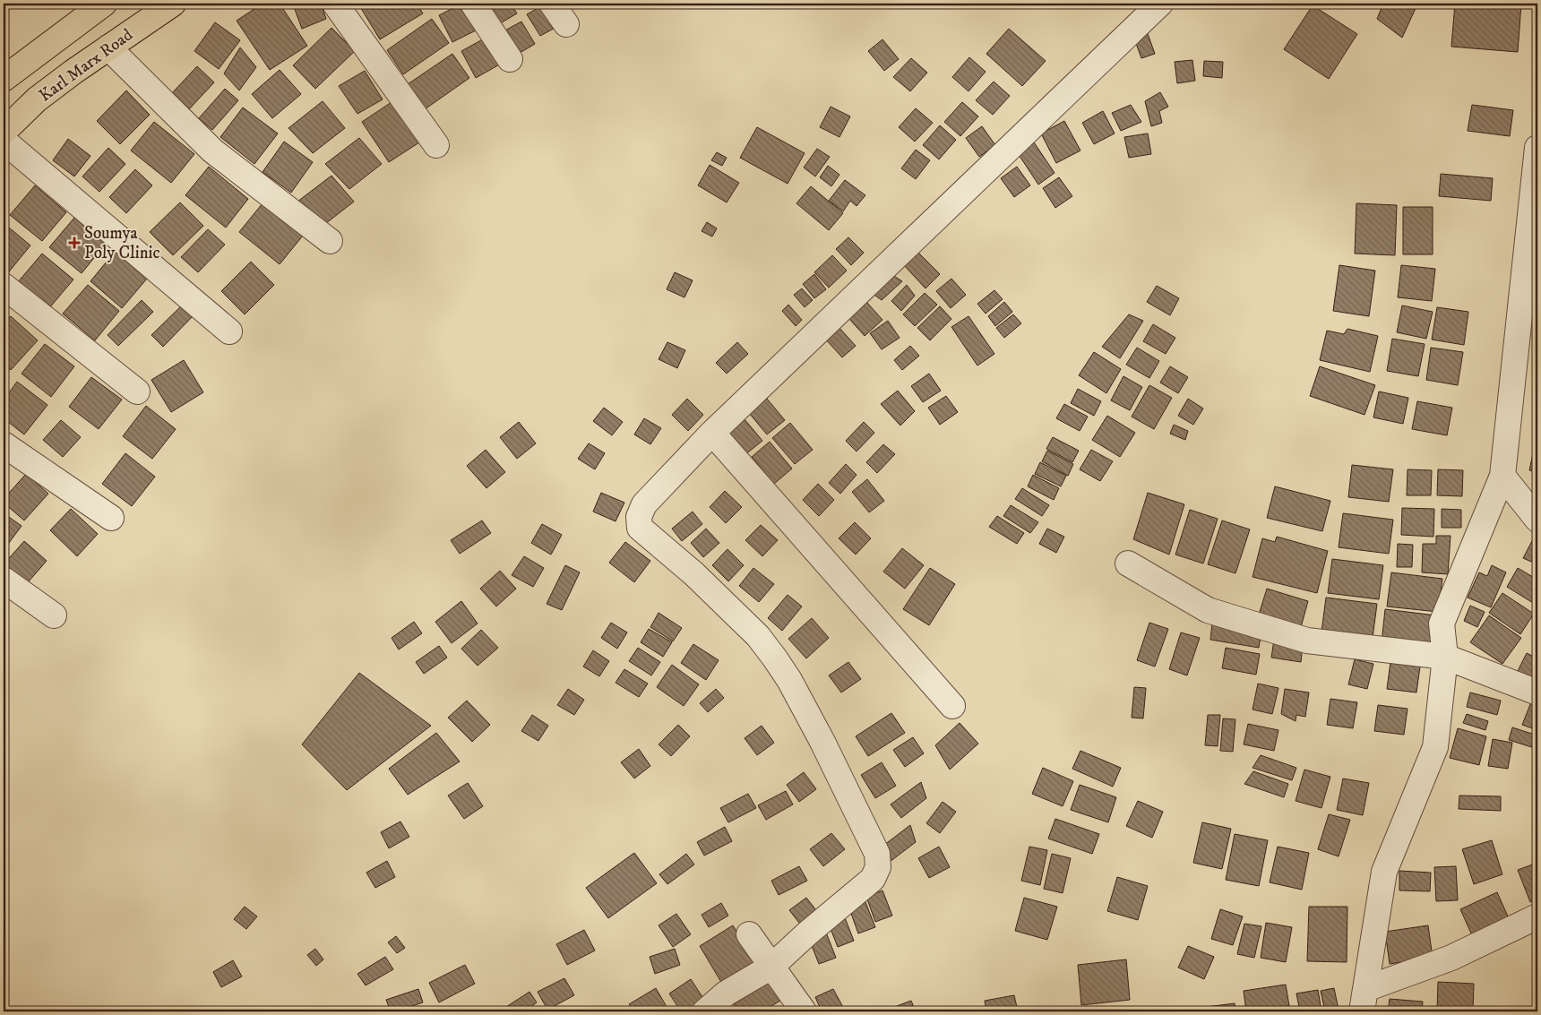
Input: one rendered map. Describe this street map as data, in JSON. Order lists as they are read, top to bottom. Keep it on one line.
{"streets":{"main road":["Karl Marx Road"]},"places":{"health":["Soumya Poly Clinic"]}}
